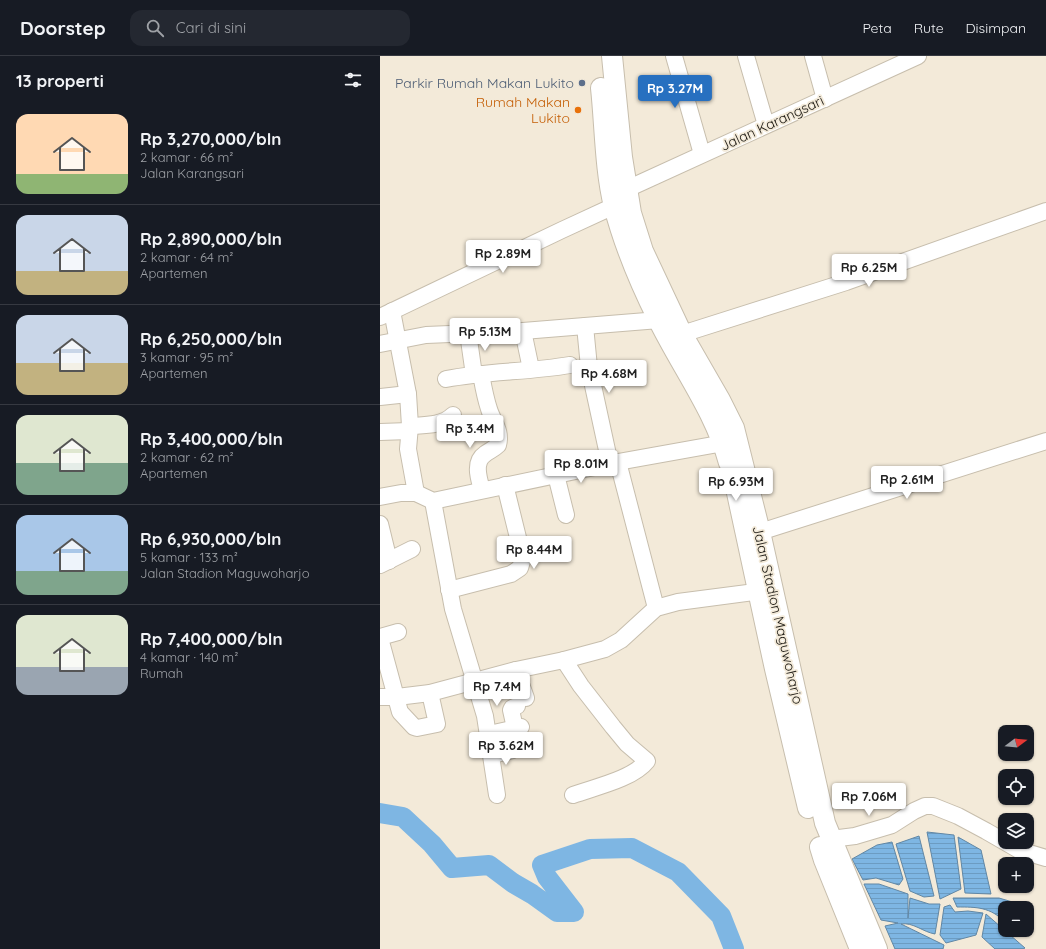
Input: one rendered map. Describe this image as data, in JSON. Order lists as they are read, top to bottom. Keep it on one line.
{"streets":{"main road":["Jalan Stadion Maguwoharjo"],"street":["Jalan Karangsari"]},"crossings":[["Jalan Karangsari","Jalan Stadion Maguwoharjo"]],"places":["Parkir Rumah Makan Lukito","Rumah Makan Lukito"],"north":"right","page":{"header":"Doorstep","search":"Cari di sini","nav":["Peta","Rute","Disimpan"],"heading":"13 properti","price":["Rp 3.27M","Rp 2.89M","Rp 6.25M","Rp 5.13M","Rp 4.68M","Rp 3.4M","Rp 8.01M","Rp 2.61M","Rp 6.93M","Rp 8.44M","Rp 7.4M","Rp 3.62M","Rp 7.06M"],"list":[{"name":"Rp 3,270,000/bln","note":"2 kamar · 66 m² · Jalan Karangsari"},{"name":"Rp 2,890,000/bln","note":"2 kamar · 64 m² · Apartemen"},{"name":"Rp 6,250,000/bln","note":"3 kamar · 95 m² · Apartemen"},{"name":"Rp 3,400,000/bln","note":"2 kamar · 62 m² · Apartemen"},{"name":"Rp 6,930,000/bln","note":"5 kamar · 133 m² · Jalan Stadion Maguwoharjo"},{"name":"Rp 7,400,000/bln","note":"4 kamar · 140 m² · Rumah"}],"map_buttons":["+","−"]}}
